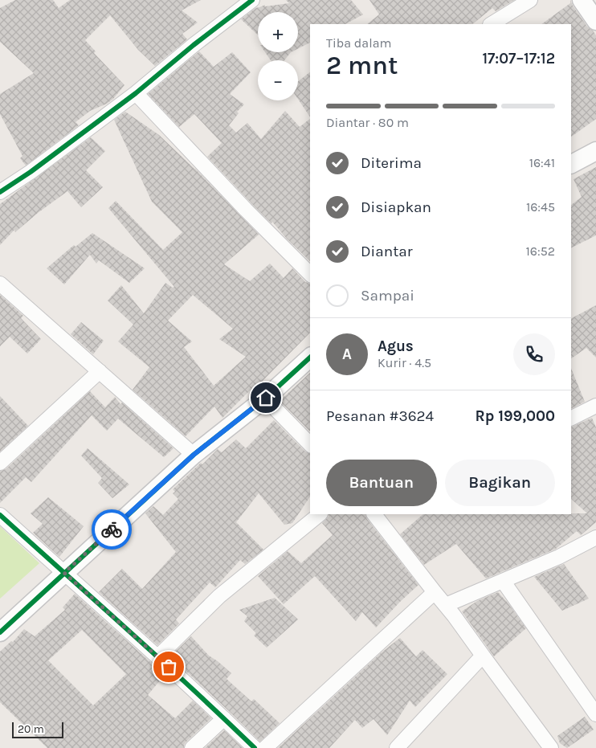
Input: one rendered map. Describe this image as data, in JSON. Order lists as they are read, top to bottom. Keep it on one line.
{"scale_bar":"20 m","page":{"map_buttons":["+","−"],"heading":["2 mnt","Tiba dalam","17:07–17:12"],"panel":["Agus","Kurir · 4.5","Pesanan #3624","Rp 199,000"],"bar":"Diantar · 80 m","list":[["Diterima","16:41"],["Disiapkan","16:45"],["Diantar","16:52"],"Sampai"],"round":"A","buttons":["Bantuan","Bagikan"],"scale":"20 m"}}
